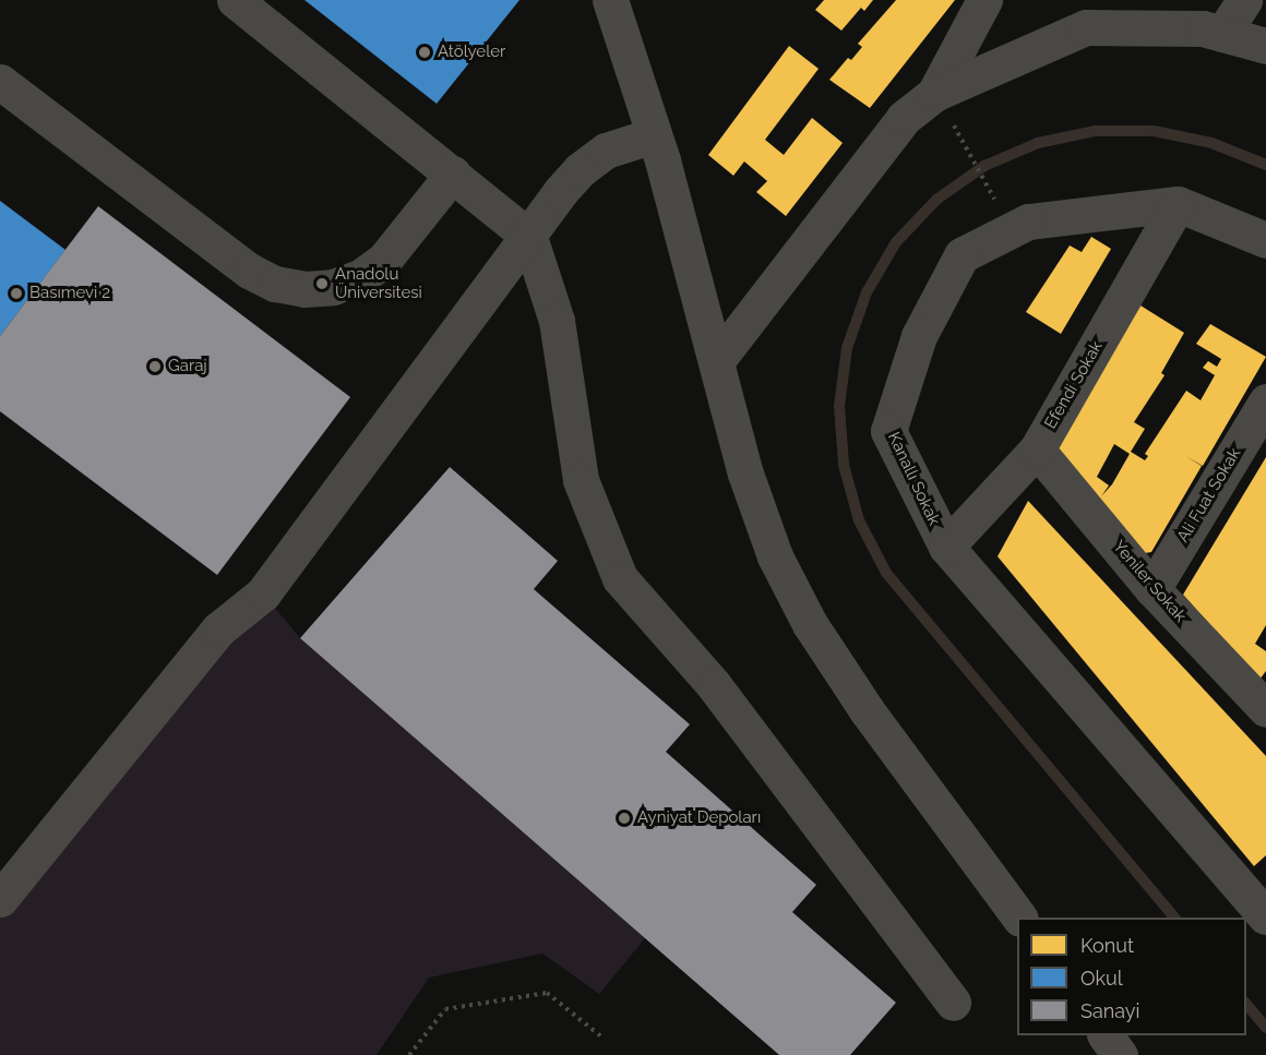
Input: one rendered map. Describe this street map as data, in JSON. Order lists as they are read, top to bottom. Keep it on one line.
{"streets":{"street":["Efendi Sokak","Kanallı Sokak","Ali Fuat Sokak","Yeniler Sokak"]},"crossings":[["Efendi Sokak","Kanallı Sokak"],["Efendi Sokak","Yeniler Sokak"],["Ali Fuat Sokak","Yeniler Sokak"]],"places":["Atölyeler","Anadolu Üniversitesi","Basımevi 2","Garaj","Ayniyat Depoları"],"legend":["Konut","Okul","Sanayi"]}
